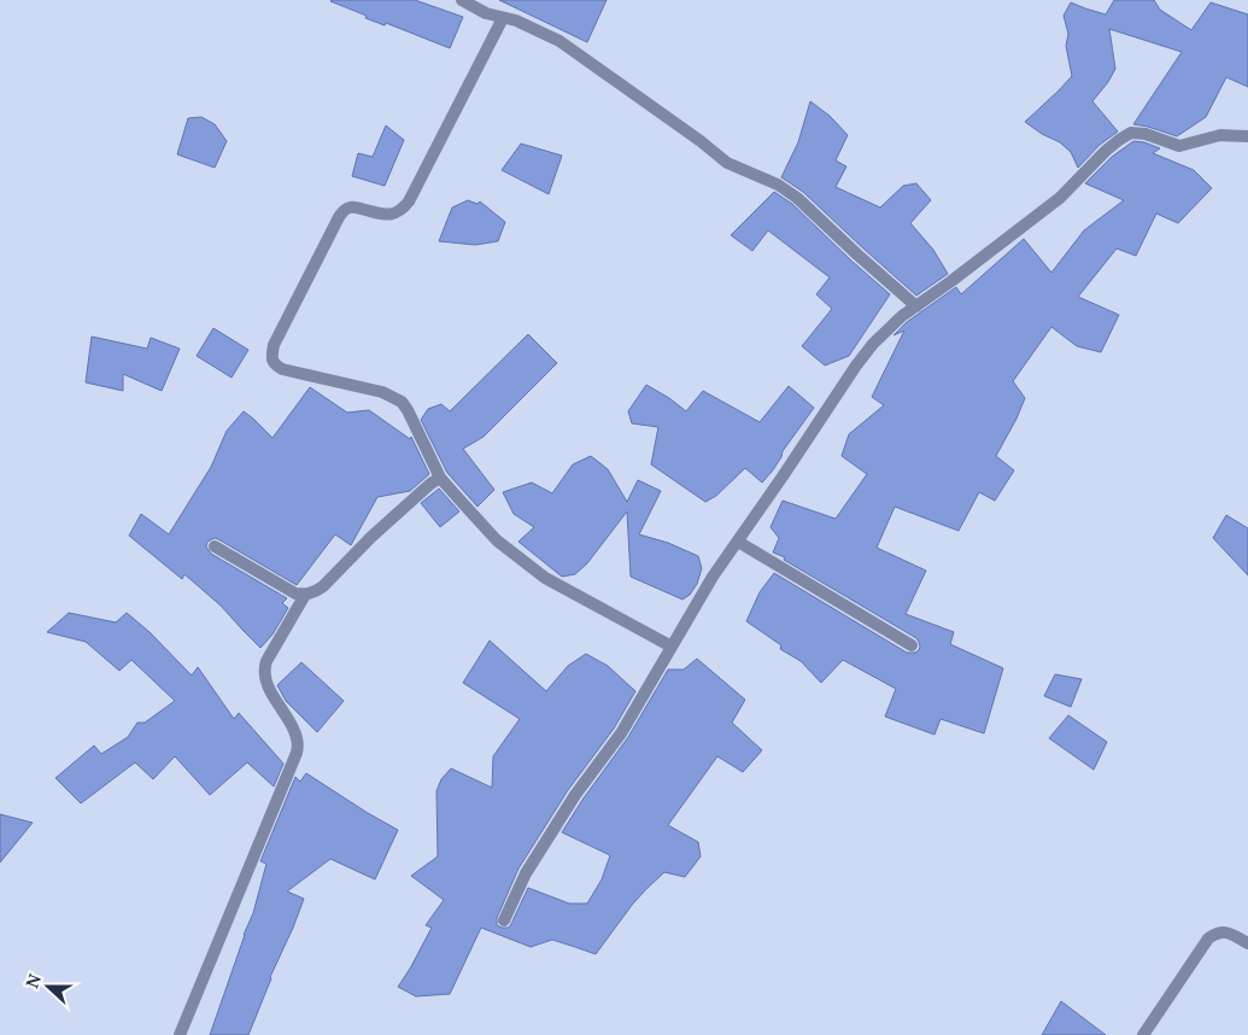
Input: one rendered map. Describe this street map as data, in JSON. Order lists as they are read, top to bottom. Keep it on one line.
{"north":"left"}
